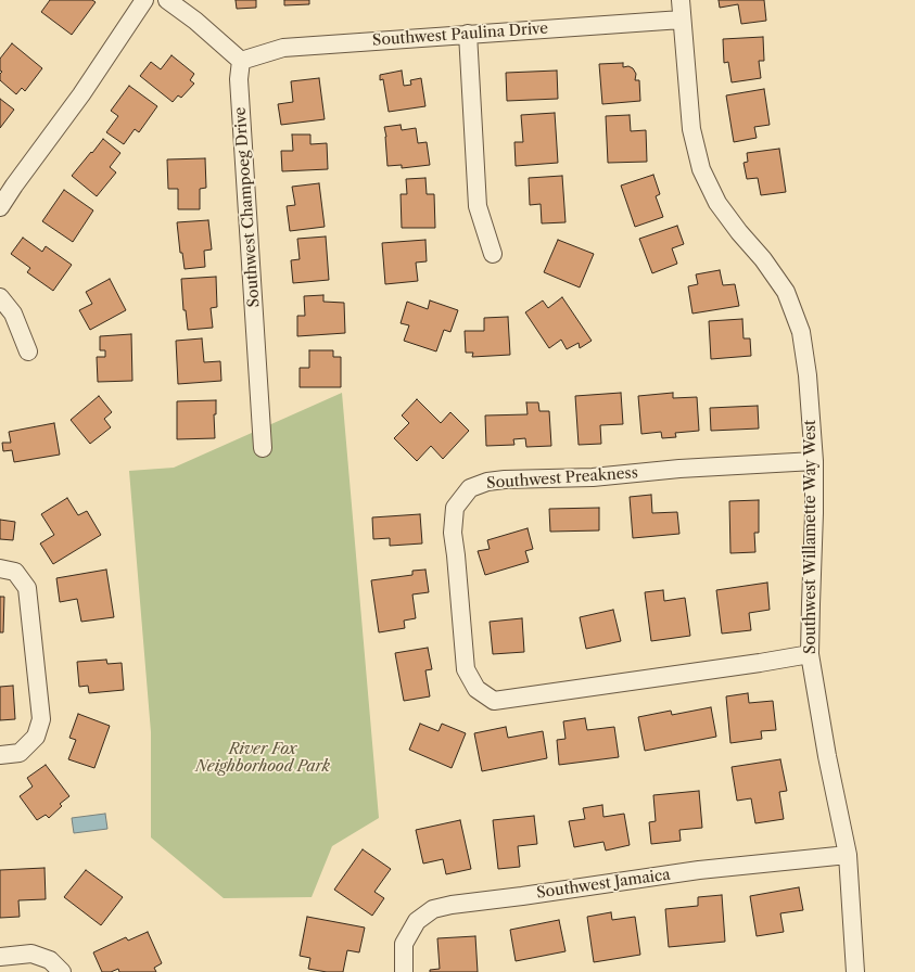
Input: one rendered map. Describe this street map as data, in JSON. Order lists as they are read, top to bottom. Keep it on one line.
{"streets":{"street":["Southwest Paulina Drive","Southwest Champoeg Drive","Southwest Preakness","Southwest Willamette Way West","Southwest Jamaica"]},"crossings":[["Southwest Paulina Drive","Southwest Champoeg Drive"],["Southwest Paulina Drive","Southwest Willamette Way West"],["Southwest Preakness","Southwest Willamette Way West"],["Southwest Willamette Way West","Southwest Jamaica"]],"parks":["River Fox Neighborhood Park"]}
